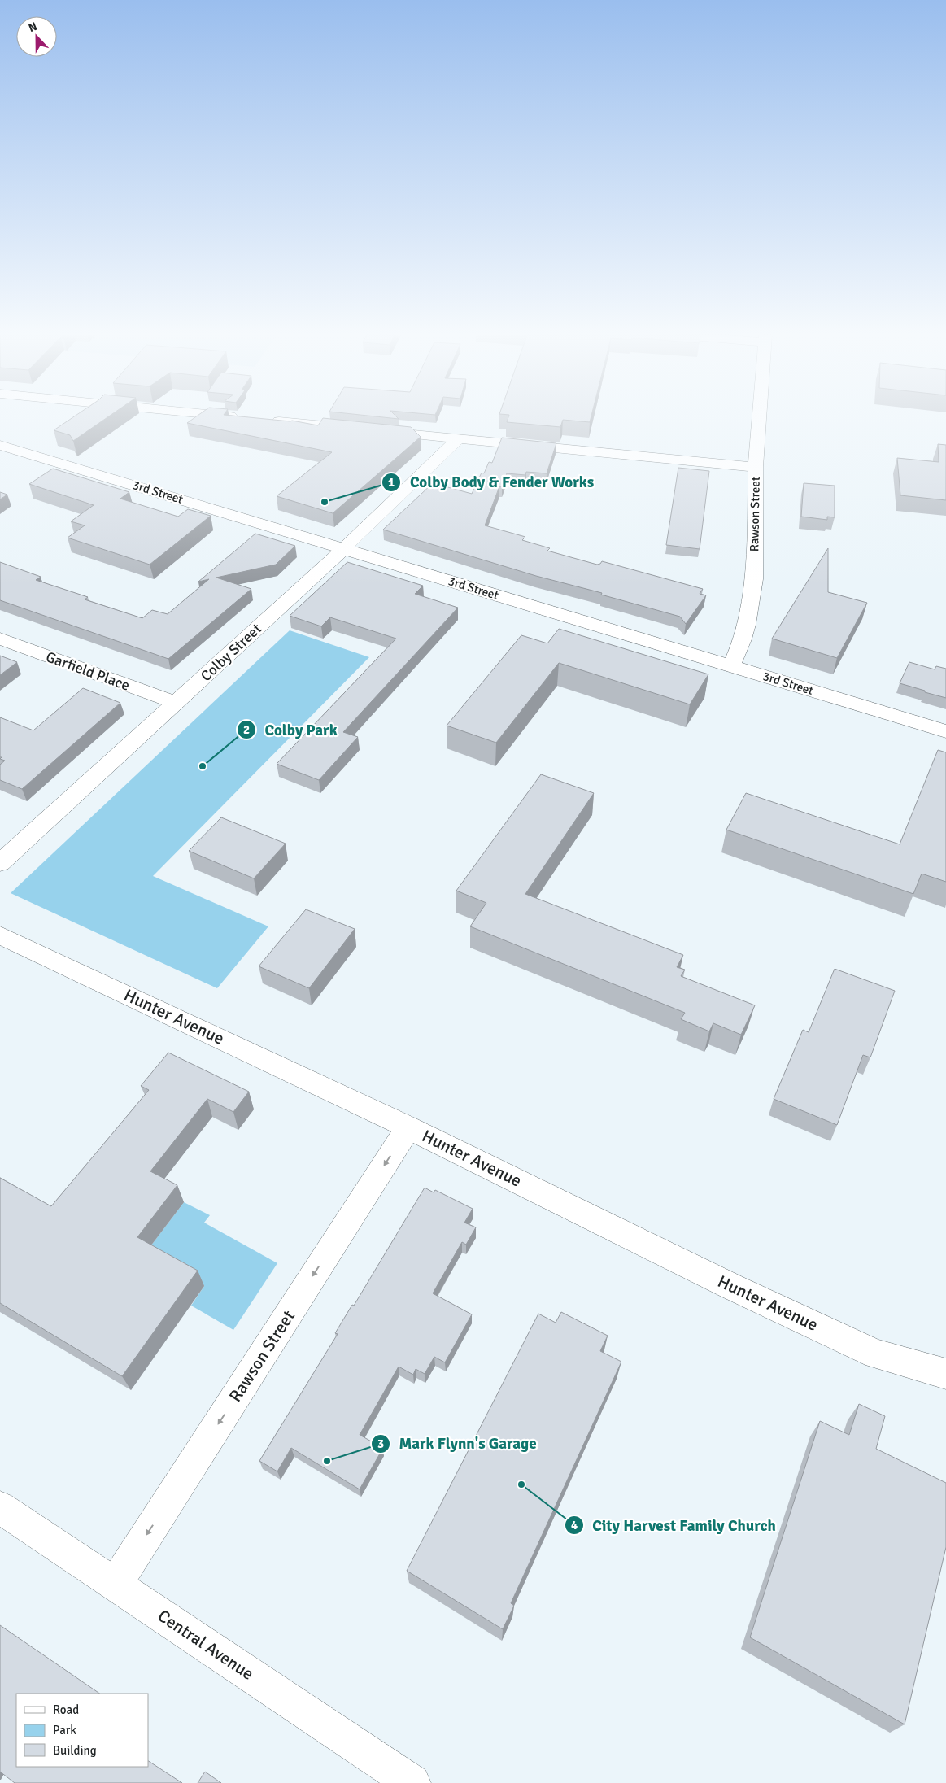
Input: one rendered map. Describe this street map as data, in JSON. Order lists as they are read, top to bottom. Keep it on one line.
{"streets":{"street":["3rd Street","Rawson Street","Colby Street","Garfield Place","Hunter Avenue","Central Avenue"]},"crossings":[["3rd Street","Rawson Street"],["3rd Street","Colby Street"],["Rawson Street","Hunter Avenue"],["Rawson Street","Central Avenue"],["Colby Street","Garfield Place"]],"one_way":["Rawson Street"],"places":["Colby Body & Fender Works","Colby Park","Mark Flynn's Garage","City Harvest Family Church"],"legend":["Road","Park","Building"],"north":"top"}
